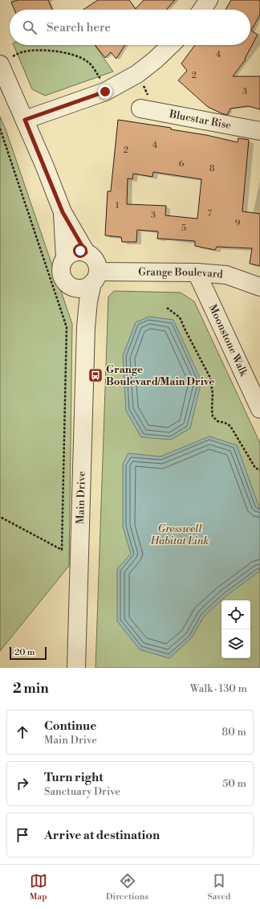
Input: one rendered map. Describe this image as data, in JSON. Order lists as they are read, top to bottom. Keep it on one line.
{"streets":{"street":["Bluestar Rise","Grange Boulevard","Moonstone Walk","Main Drive"]},"crossings":[["Grange Boulevard","Moonstone Walk"],["Grange Boulevard","Main Drive"]],"parks":["Gresswell Habitat Link"],"places":{"bus stop":["Grange Boulevard/Main Drive"]},"house_numbers":["4","2","3","4","2","6","8","1","7","3","9","5"],"scale_bar":"20 m","page":{"search":"Search here","scale":"20 m","heading":["2 min","Walk · 130 m"],"list":[["Continue","Main Drive","80 m"],["Turn right","Sanctuary Drive","50 m"],"Arrive at destination"],"nav":["Map","Directions","Saved"]}}
